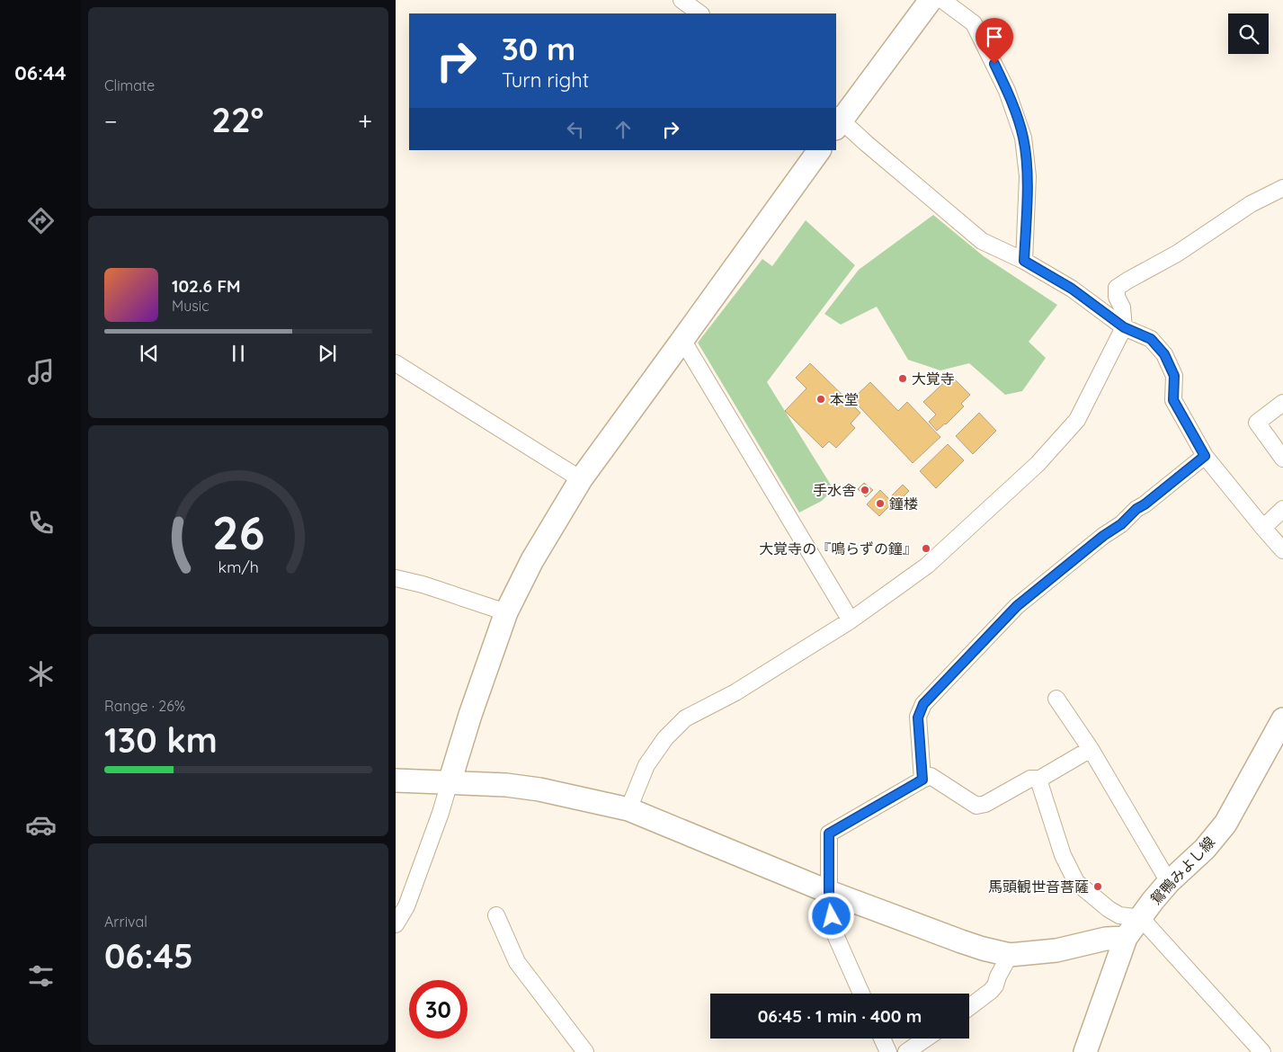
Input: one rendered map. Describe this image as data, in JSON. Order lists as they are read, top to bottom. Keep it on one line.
{"streets":{"street":["鴛鴨みよし線"]},"places":["大覚寺","本堂","手水舎","鐘楼","大覚寺の『鳴らずの鐘』","馬頭観世音菩薩"],"page":{"tabs":"06:44","tile":["Climate",["Range · 26%","130 km"],["Arrival","06:45"]],"turn":["30 m","Turn right"],"heat":["−","22°","+"],"song":["102.6 FM","Music"],"limit":"30","trip":"06:45 · 1 min · 400 m","gauge":["26","km/h"]}}
